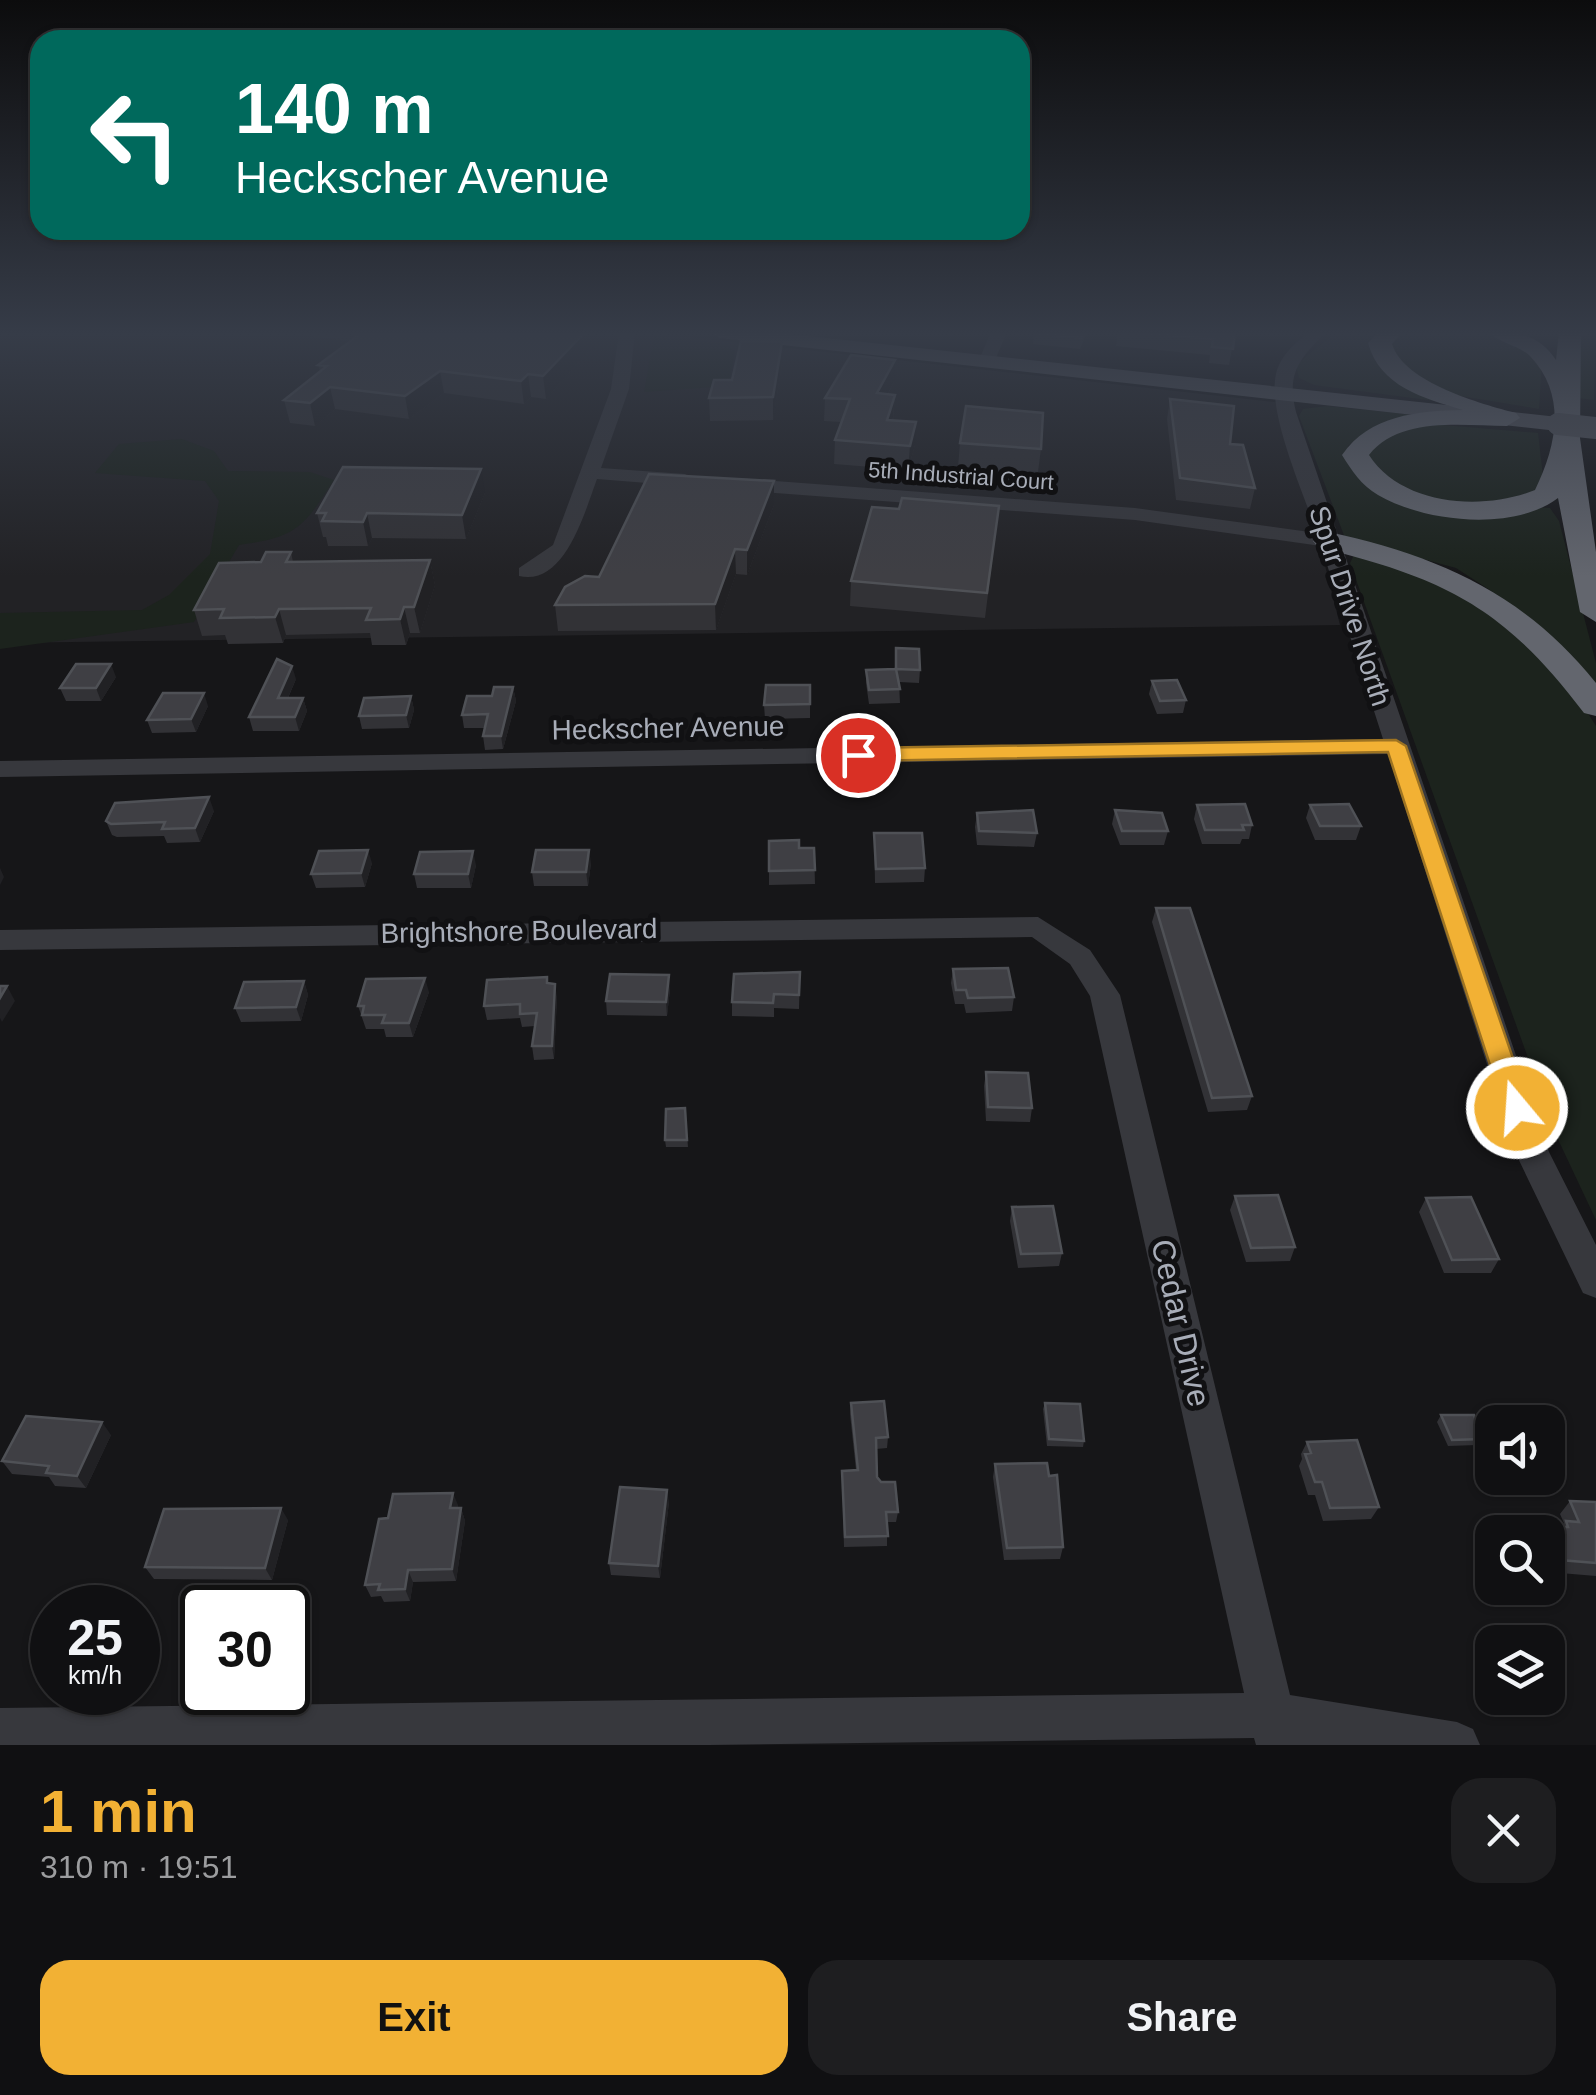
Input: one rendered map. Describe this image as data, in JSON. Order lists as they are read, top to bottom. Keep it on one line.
{"streets":{"street":["5th Industrial Court","Spur Drive North","Heckscher Avenue","Brightshore Boulevard","Cedar Drive"]},"crossings":[["5th Industrial Court","Spur Drive North"],["Spur Drive North","Heckscher Avenue"],["Brightshore Boulevard","Cedar Drive"]],"page":{"turn":["140 m","Heckscher Avenue"],"speed":"25 km/h","limit":"30","heading":["1 min","310 m · 19:51"],"buttons":["Exit","Share"]}}
